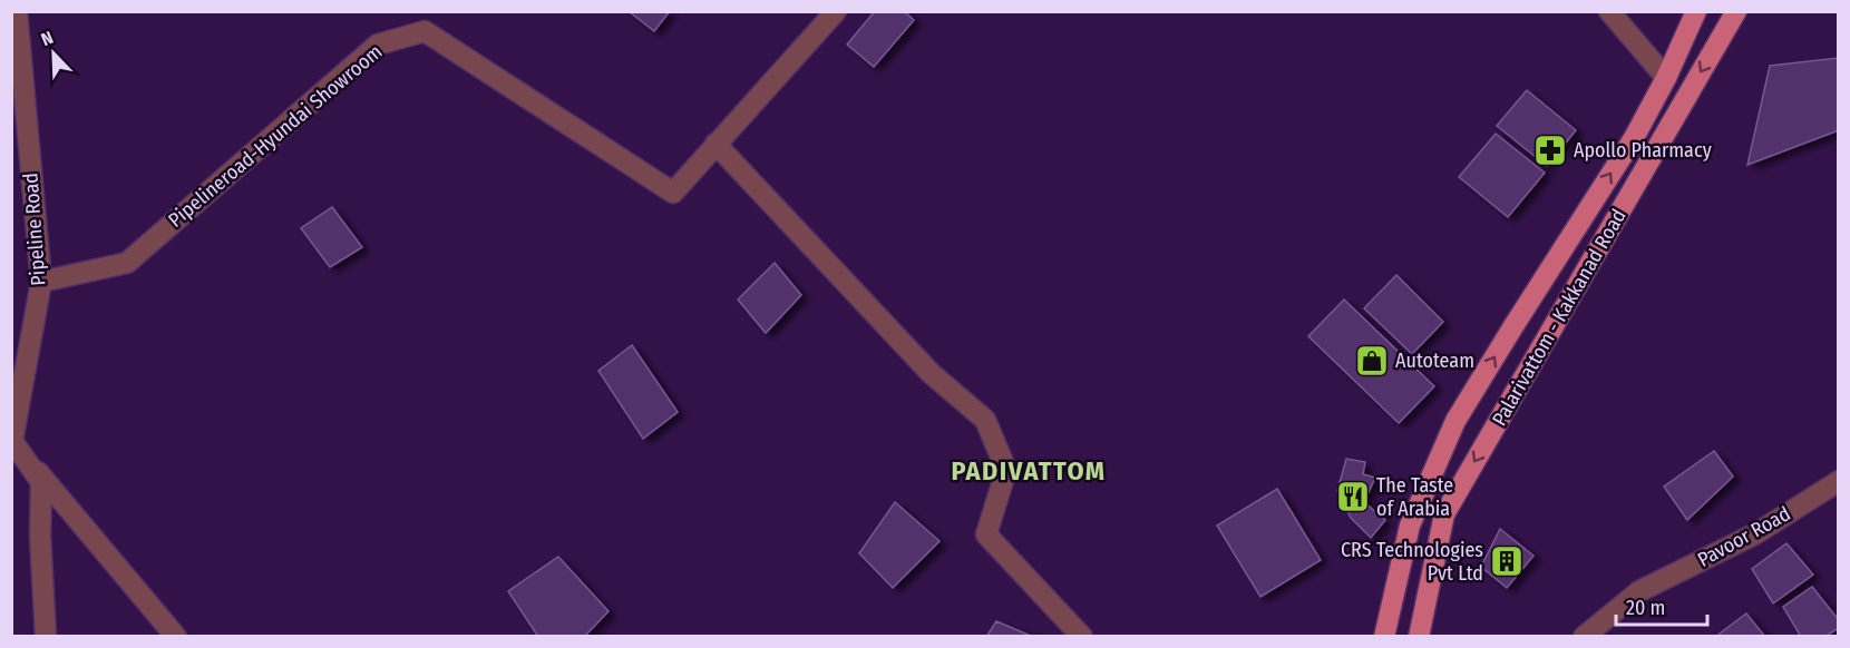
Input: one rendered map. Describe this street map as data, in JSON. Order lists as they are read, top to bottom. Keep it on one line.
{"streets":{"main road":["Palarivattom - Kakkanad Road"],"street":["Pipelineroad-Hyundai Showroom","Pipeline Road","Pavoor Road"]},"crossings":[["Pipelineroad-Hyundai Showroom","Pipeline Road"]],"districts":["PADIVATTOM"],"places":{"pharmacy":["Apollo Pharmacy"],"shop":["Autoteam"],"restaurant":["The Taste of Arabia"],"building":["CRS Technologies Pvt Ltd"]},"scale_bar":"20 m","north":"top left"}
